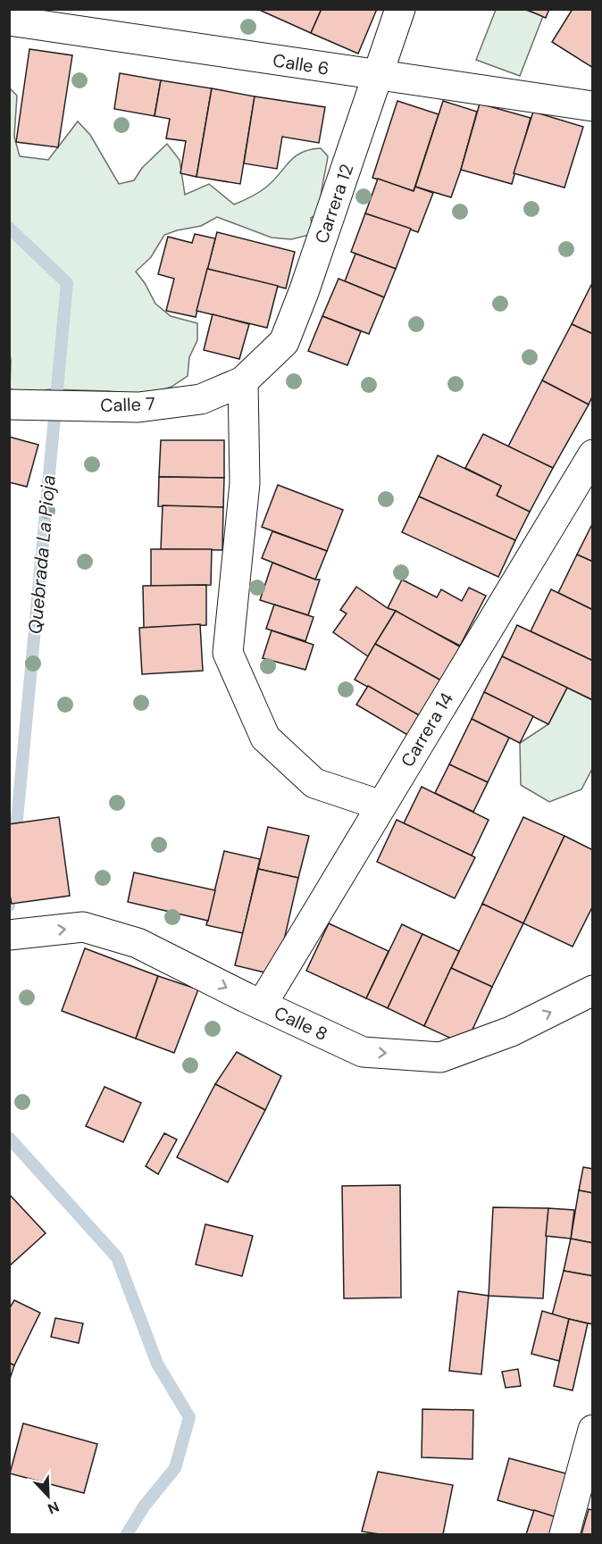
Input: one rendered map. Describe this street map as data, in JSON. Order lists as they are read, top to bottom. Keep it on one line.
{"streets":{"street":["Calle 6","Carrera 12","Calle 7","Carrera 14","Calle 8"]},"crossings":[["Calle 6","Carrera 12"],["Carrera 12","Calle 7"],["Carrera 14","Calle 8"]],"one_way":["Calle 8"],"water":["Quebrada La Pioja"],"north":"bottom right"}
